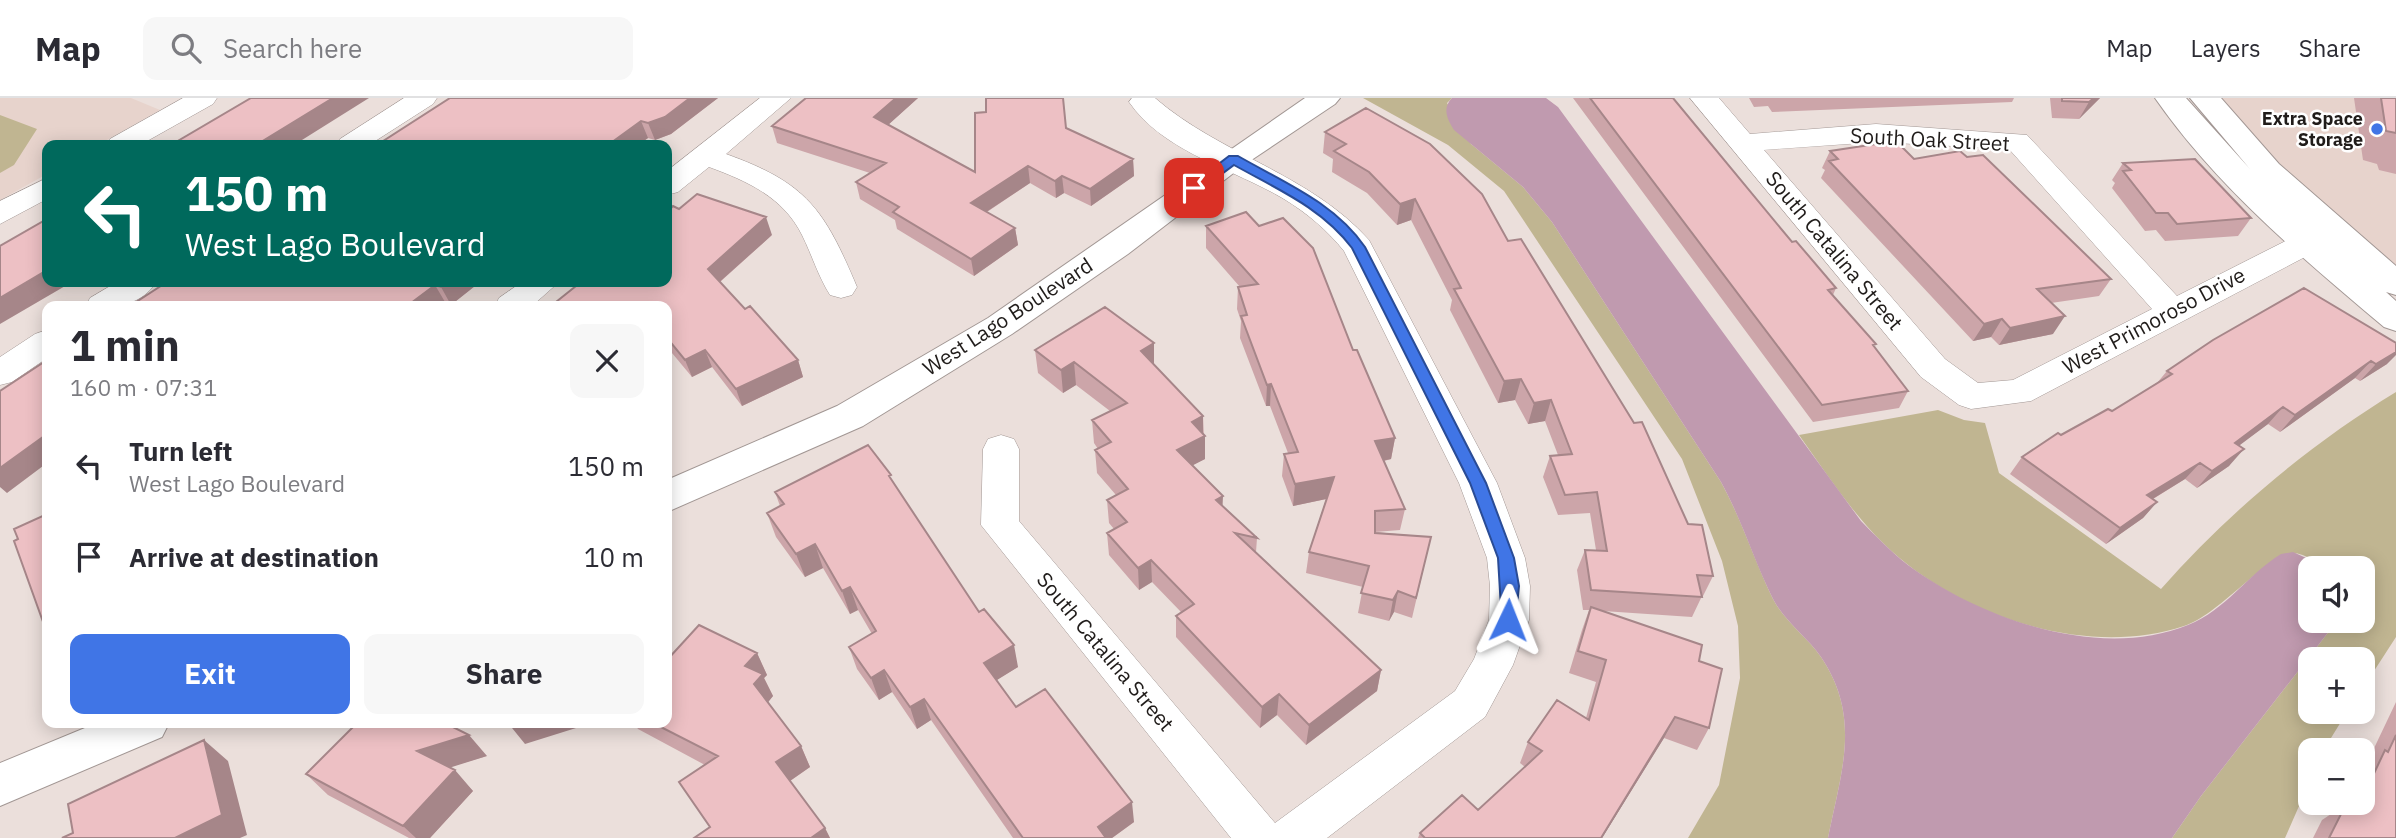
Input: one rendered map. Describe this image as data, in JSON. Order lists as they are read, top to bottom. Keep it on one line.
{"streets":{"street":["South Oak Street","South Catalina Street","West Lago Boulevard","West Primoroso Drive"]},"crossings":[["South Oak Street","South Catalina Street"],["South Oak Street","West Primoroso Drive"],["South Catalina Street","West Primoroso Drive"]],"places":["Extra Space Storage"],"page":{"header":"Map","search":"Search here","nav":["Map","Layers","Share"],"turn":["150 m","West Lago Boulevard"],"heading":["1 min","160 m · 07:31"],"list":[{"name":"Turn left","note":"West Lago Boulevard","value":"150 m"},{"name":"Arrive at destination","value":"10 m"}],"map_buttons":["+","−"],"buttons":["Exit","Share"]}}
